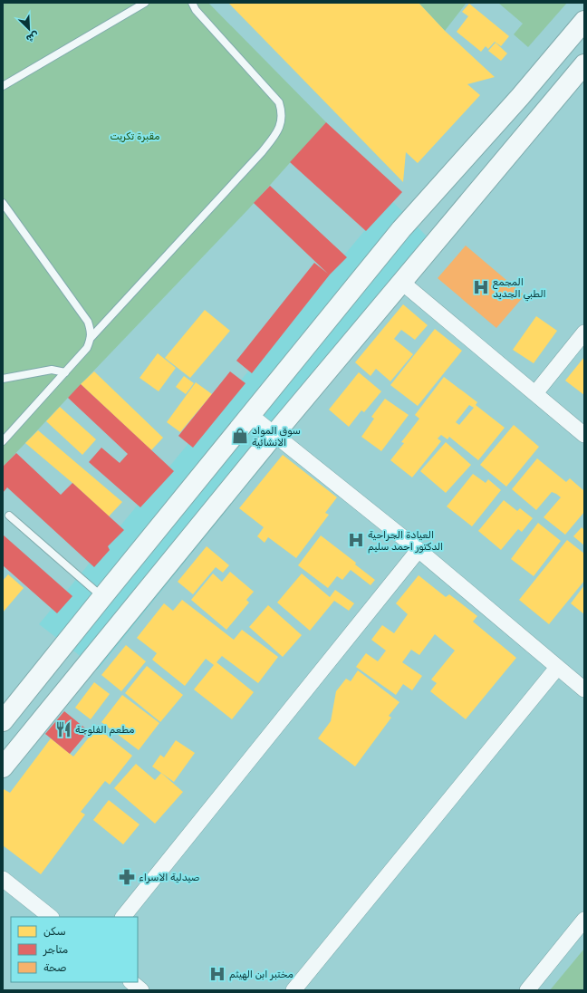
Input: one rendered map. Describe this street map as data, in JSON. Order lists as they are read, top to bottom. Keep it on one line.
{"parks":["مقبرة تكريت"],"places":{"hospital":["المجمع الطبي الجديد","العيادة الجراحية الدكتور احمد سليم","مختبر ابن الهيثم"],"shop":["سوق المواد الانشائية"],"restaurant":["مطعم الفلوجة"],"pharmacy":["صيدلية الاسراء"]},"legend":["سكن","متاجر","صحة"],"north":"bottom right"}
